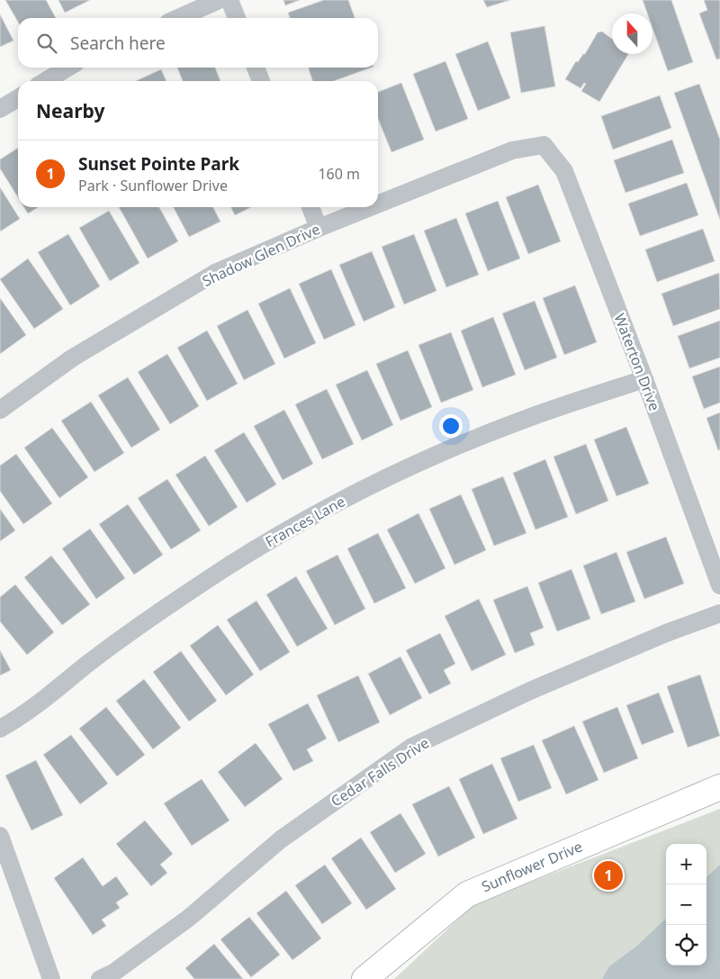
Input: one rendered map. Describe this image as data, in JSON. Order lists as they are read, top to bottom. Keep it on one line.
{"streets":{"street":["Shadow Glen Drive","Waterton Drive","Frances Lane","Cedar Falls Drive","Sunflower Drive"]},"crossings":[["Shadow Glen Drive","Waterton Drive"],["Waterton Drive","Frances Lane"]],"north":"top","page":{"search":"Search here","heading":"Nearby","list":[{"mark":"1","name":"Sunset Pointe Park","note":"Park · Sunflower Drive","value":"160 m"}],"map_buttons":["+","−"],"pins":"1"}}
